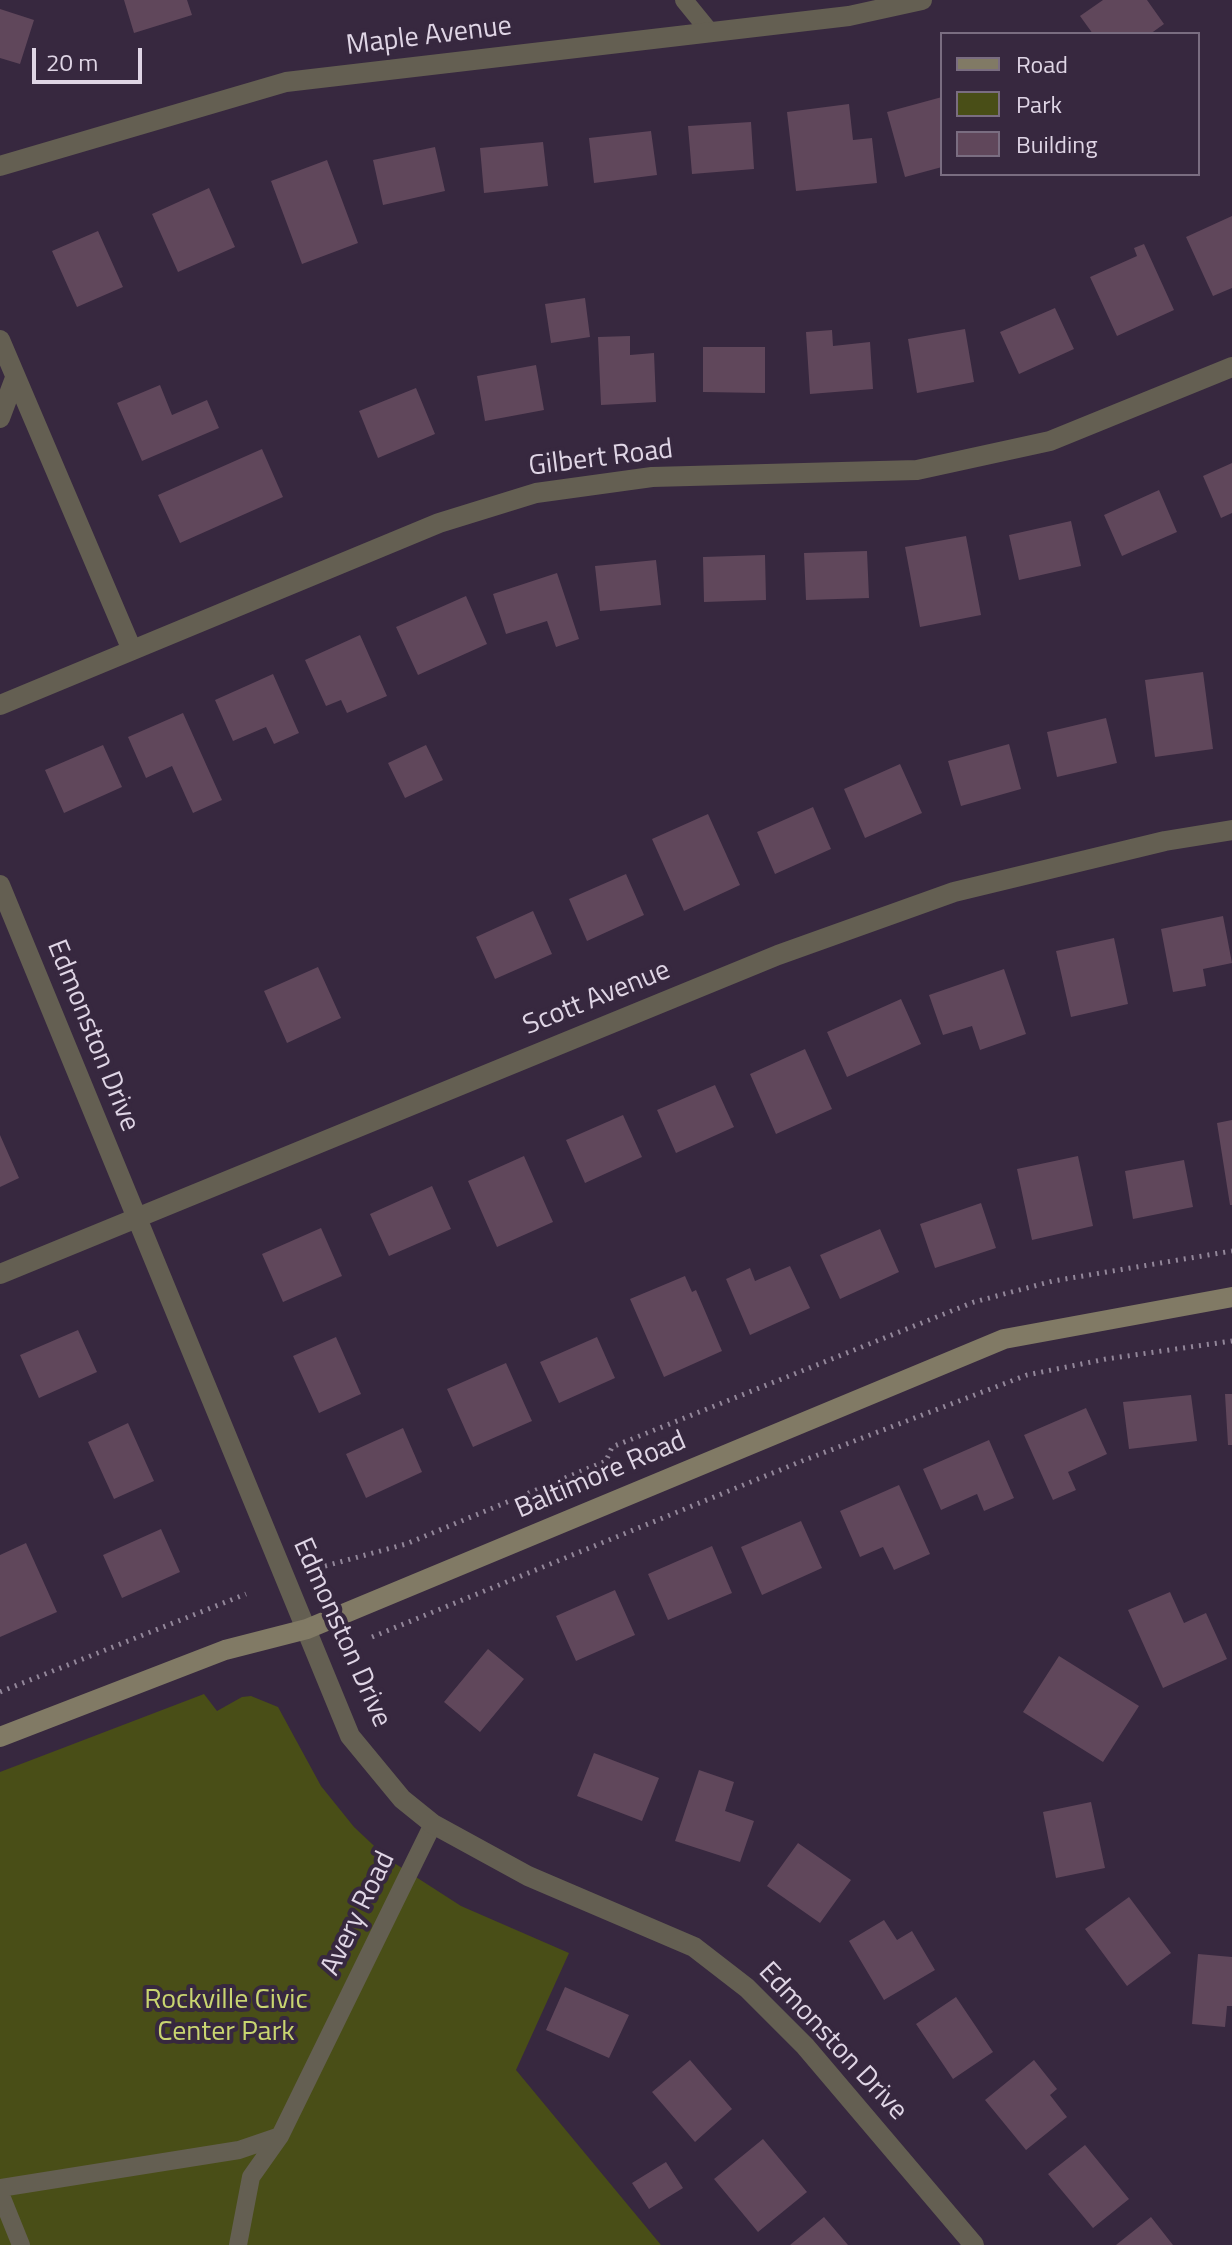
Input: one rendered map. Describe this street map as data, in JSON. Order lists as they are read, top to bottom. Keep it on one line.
{"streets":{"street":["Maple Avenue","Gilbert Road","Scott Avenue","Edmonston Drive","Baltimore Road"],"lane":["Avery Road"]},"crossings":[["Scott Avenue","Edmonston Drive"],["Edmonston Drive","Baltimore Road"],["Edmonston Drive","Avery Road"]],"parks":["Rockville Civic Center Park"],"legend":["Road","Park","Building"],"scale_bar":"20 m"}
